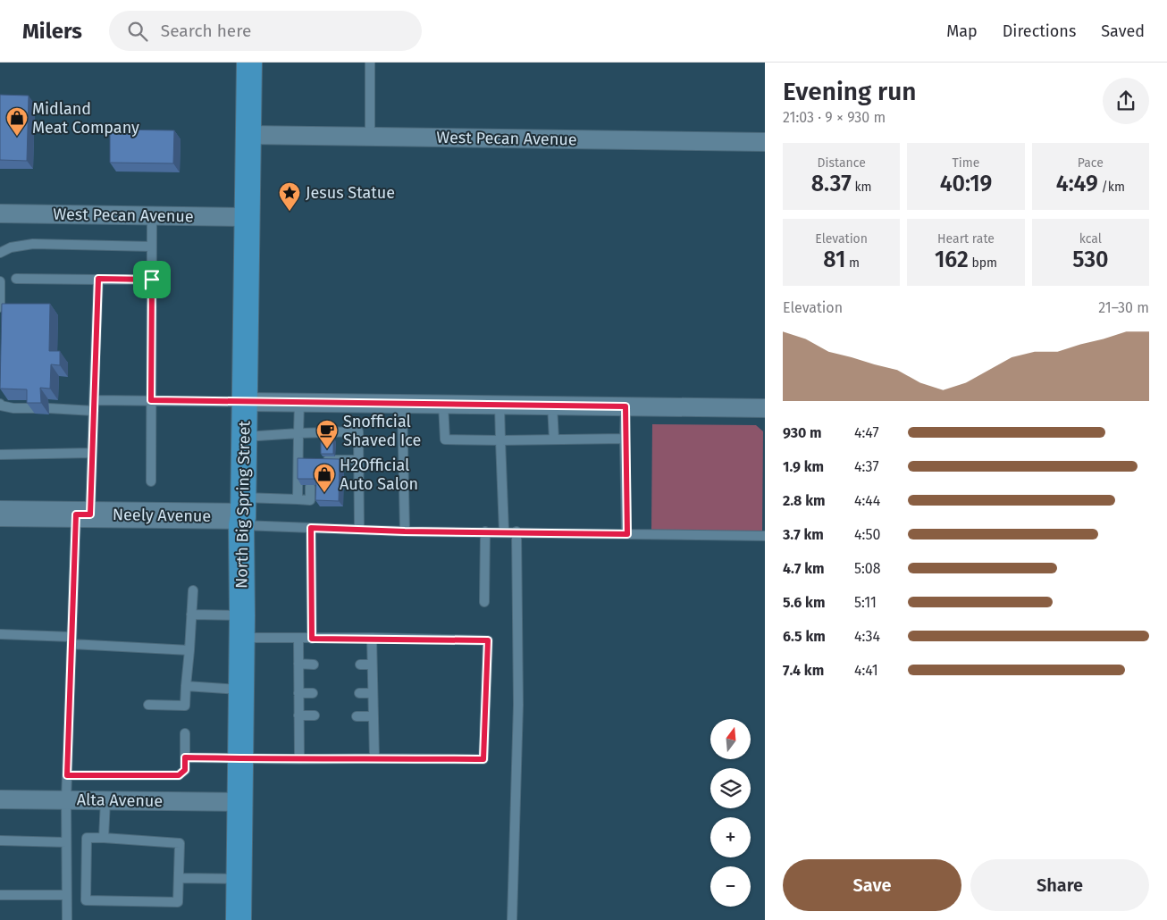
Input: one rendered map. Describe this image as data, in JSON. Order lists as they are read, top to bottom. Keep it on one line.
{"streets":{"highway":["North Big Spring Street"],"street":["West Pecan Avenue","Neely Avenue","Alta Avenue"]},"crossings":[["West Pecan Avenue","North Big Spring Street"],["North Big Spring Street","Neely Avenue"],["North Big Spring Street","Alta Avenue"]],"places":{"shop":["Midland Meat Company","H2Official Auto Salon"],"place":["Jesus Statue"],"cafe":["Snofficial Shaved Ice"]},"north":"top","page":{"header":"Milers","search":"Search here","nav":["Map","Directions","Saved"],"heading":["Evening run","21:03 · 9 × 930 m"],"stats":[["Distance","8.37 km"],["Time","40:19"],["Pace","4:49 /km"],["Elevation","81 m"],["Heart rate","162 bpm"],["kcal","530"]],"chart":["Elevation","21–30 m"],"list":[{"name":"930 m","note":"4:47"},{"name":"1.9 km","note":"4:37"},{"name":"2.8 km","note":"4:44"},{"name":"3.7 km","note":"4:50"},{"name":"4.7 km","note":"5:08"},{"name":"5.6 km","note":"5:11"},{"name":"6.5 km","note":"4:34"},{"name":"7.4 km","note":"4:41"}],"map_buttons":["+","−"],"buttons":["Save","Share"]}}
